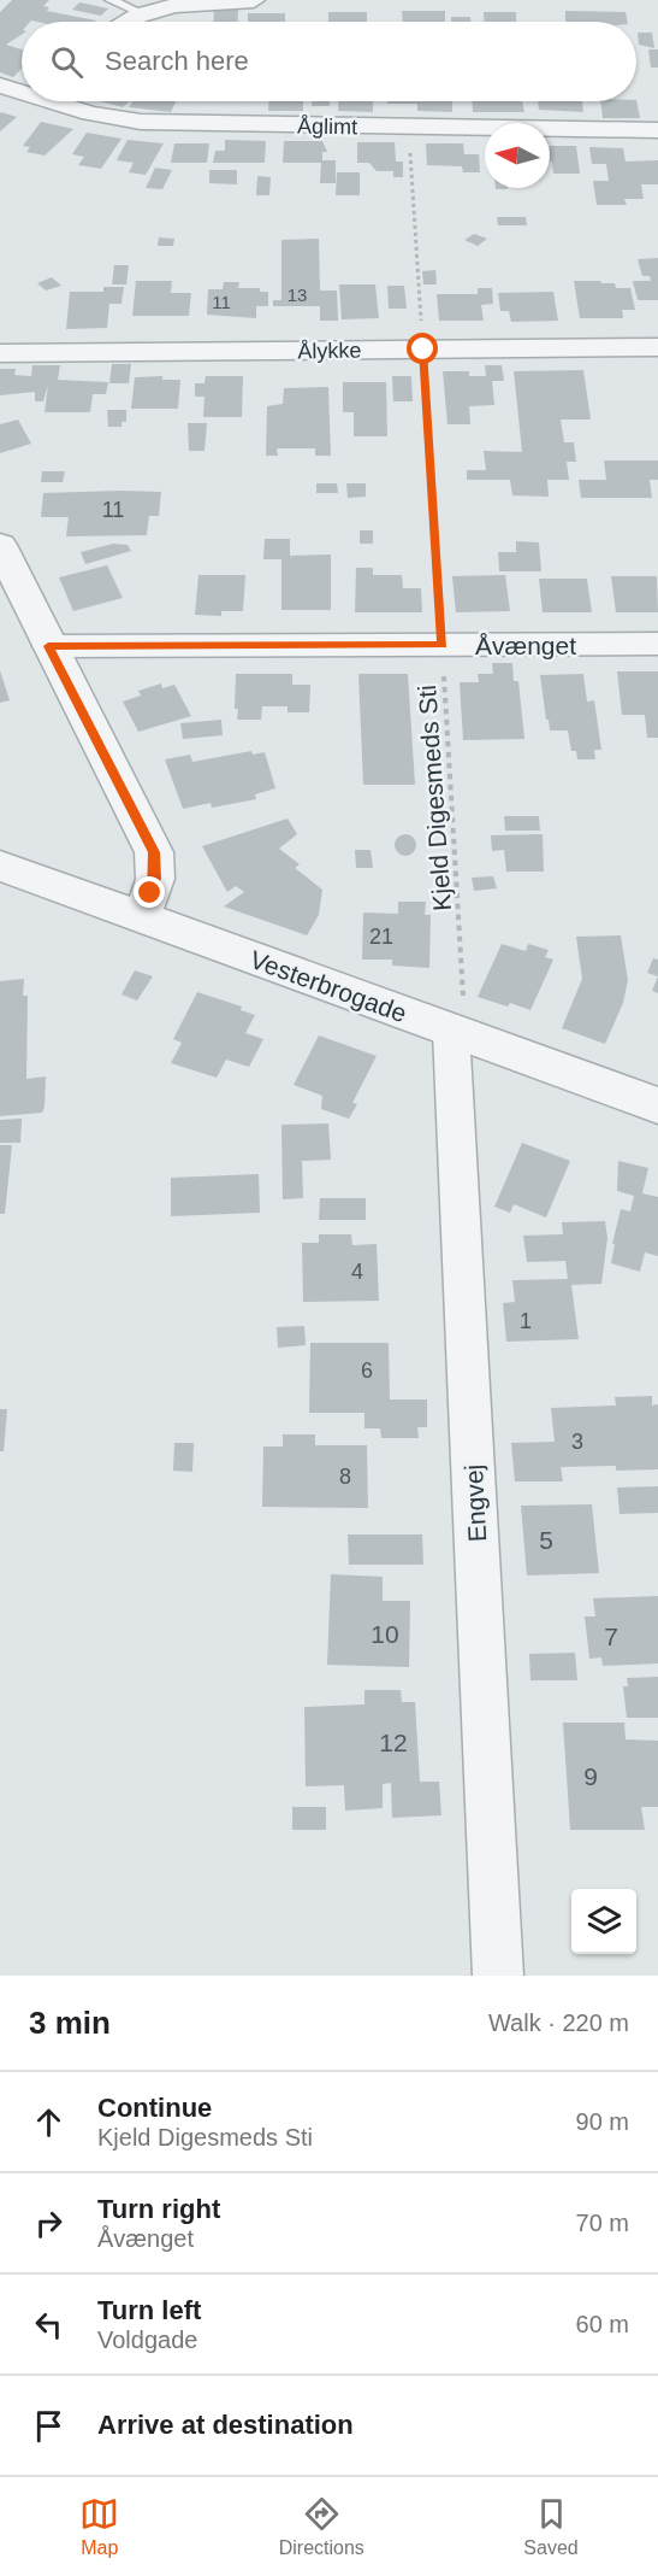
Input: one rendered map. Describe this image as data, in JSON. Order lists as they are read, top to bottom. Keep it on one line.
{"streets":{"street":["Åglimt","Ålykke","Åvænget","Vesterbrogade","Engvej"],"path":["Kjeld Digesmeds Sti"]},"crossings":[["Åglimt","Kjeld Digesmeds Sti"],["Ålykke","Kjeld Digesmeds Sti"],["Åvænget","Kjeld Digesmeds Sti"],["Kjeld Digesmeds Sti","Vesterbrogade"],["Kjeld Digesmeds Sti","Engvej"],["Vesterbrogade","Engvej"]],"house_numbers":["13","11","11","21","4","1","6","3","8","5","10","7","12","9"],"north":"left","page":{"search":"Search here","heading":["3 min","Walk · 220 m"],"list":[["Continue","Kjeld Digesmeds Sti","90 m"],["Turn right","Åvænget","70 m"],["Turn left","Voldgade","60 m"],"Arrive at destination"],"nav":["Map","Directions","Saved"]}}
